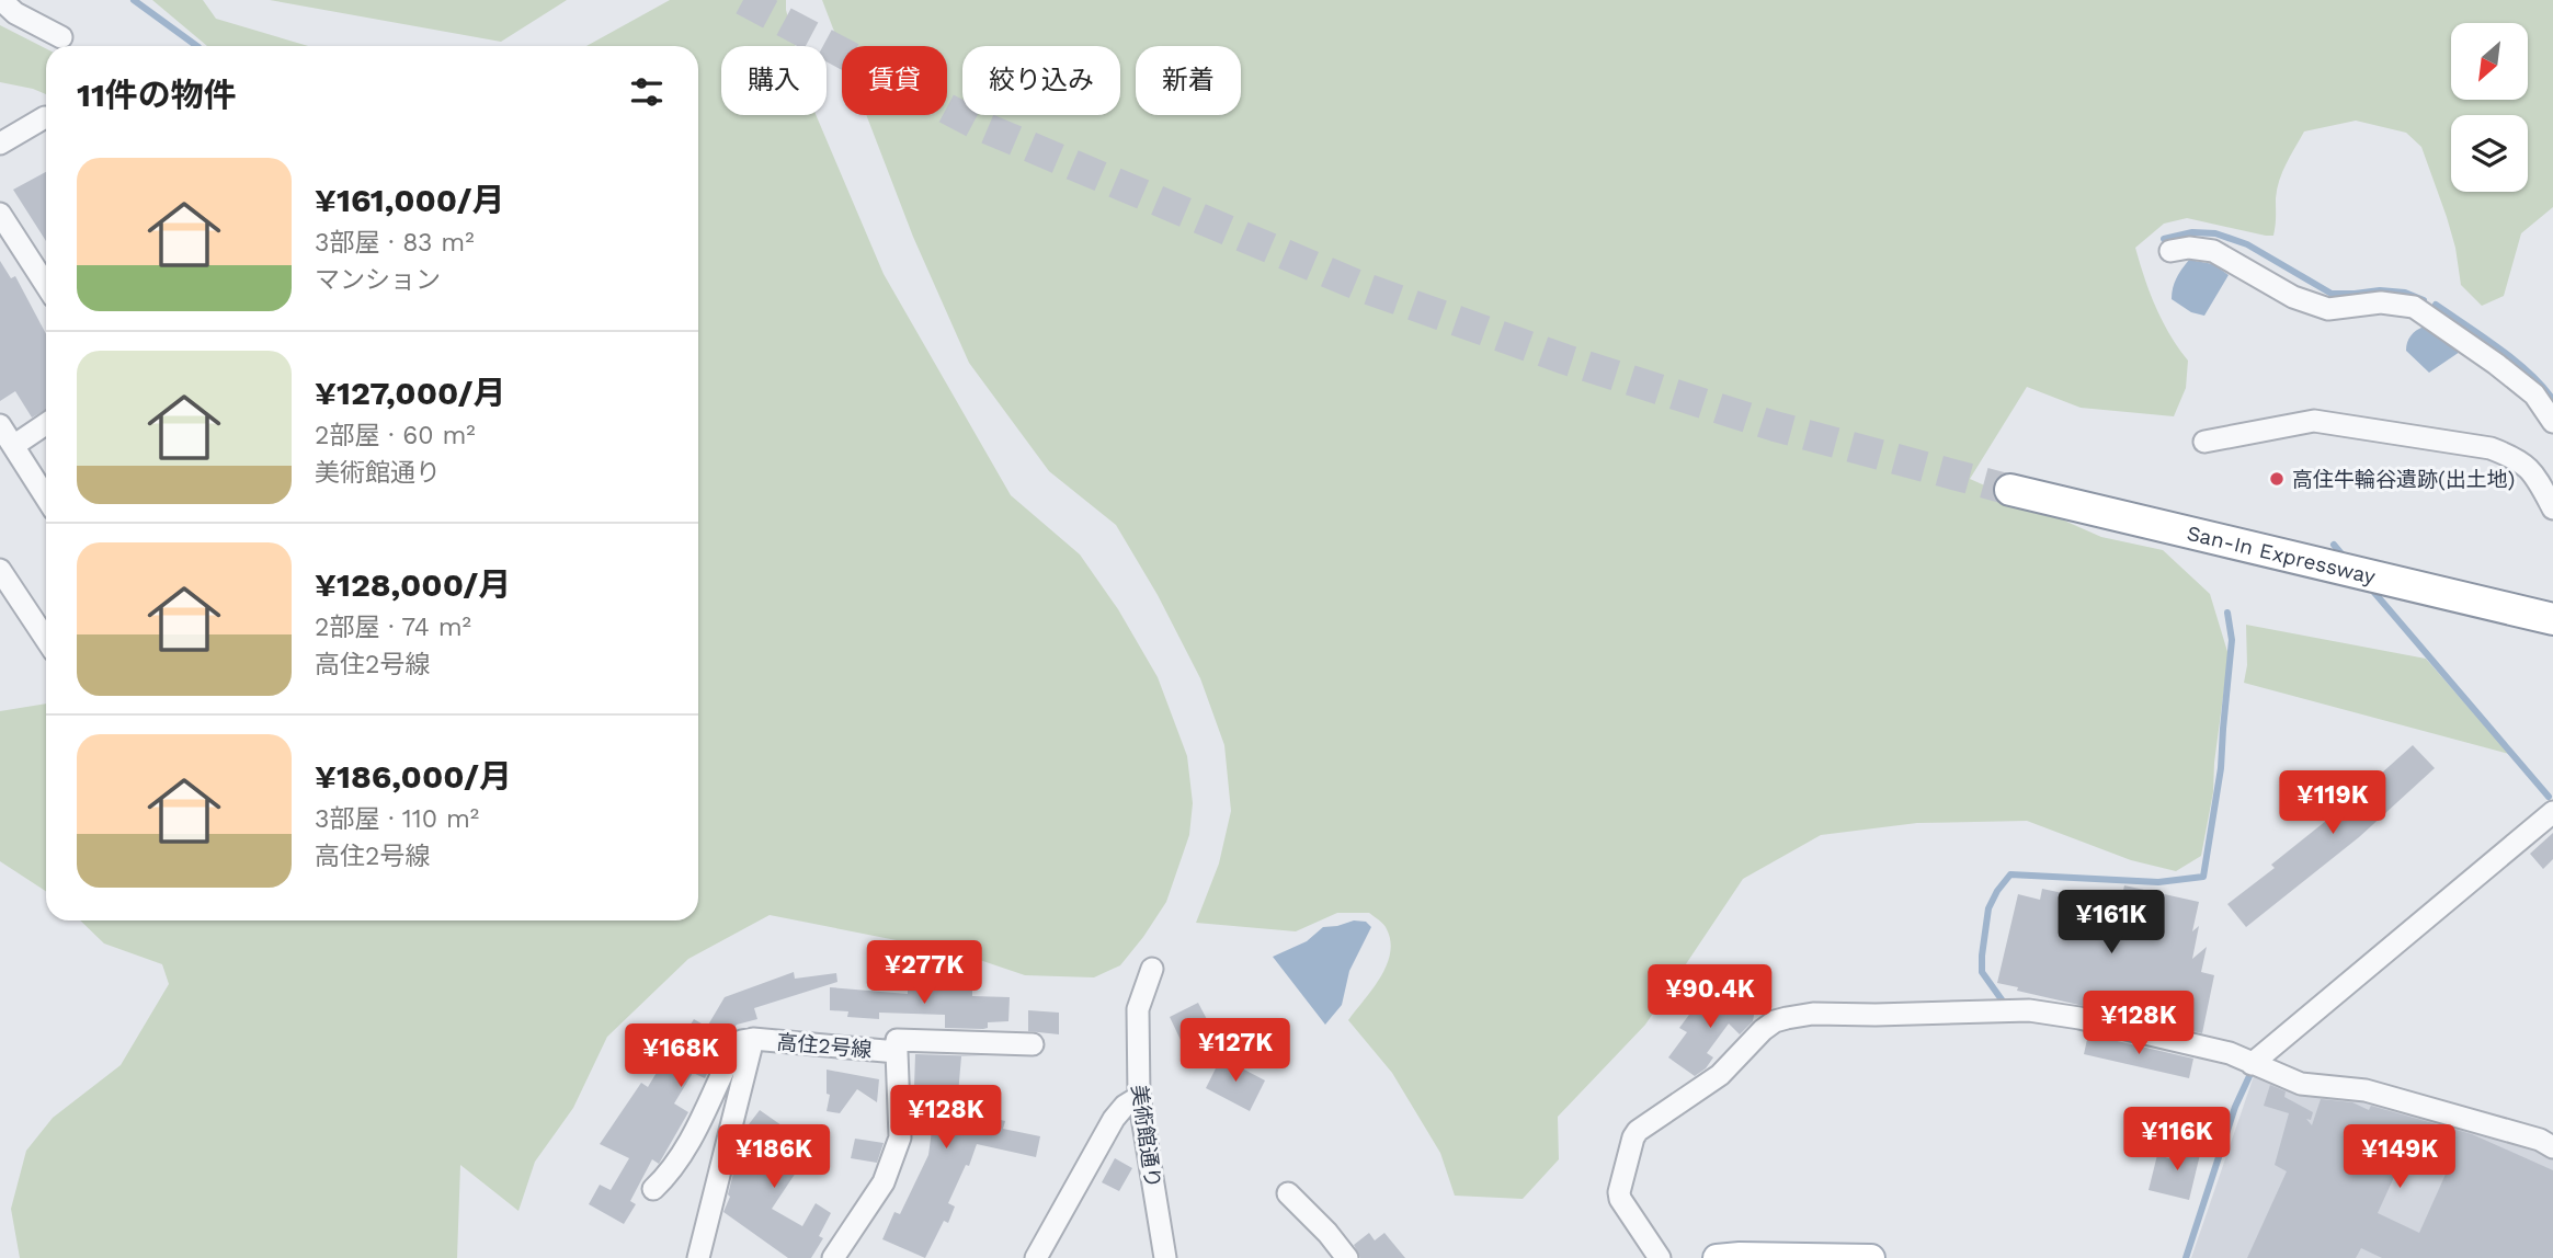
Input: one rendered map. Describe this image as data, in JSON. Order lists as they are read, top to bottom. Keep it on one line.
{"streets":{"highway":["San-In Expressway"],"street":["高住2号線","美術館通り"]},"places":["高住牛輪谷遺跡(出土地)"],"north":"bottom left","page":{"chip":["購入","賃貸","絞り込み","新着"],"heading":"11件の物件","list":[{"name":"¥161,000/月","note":"3部屋 · 83 m² · マンション"},{"name":"¥127,000/月","note":"2部屋 · 60 m² · 美術館通り"},{"name":"¥128,000/月","note":"2部屋 · 74 m² · 高住2号線"},{"name":"¥186,000/月","note":"3部屋 · 110 m² · 高住2号線"}],"price":["¥119K","¥161K","¥277K","¥90.4K","¥128K","¥127K","¥168K","¥128K","¥116K","¥186K","¥149K"]}}
